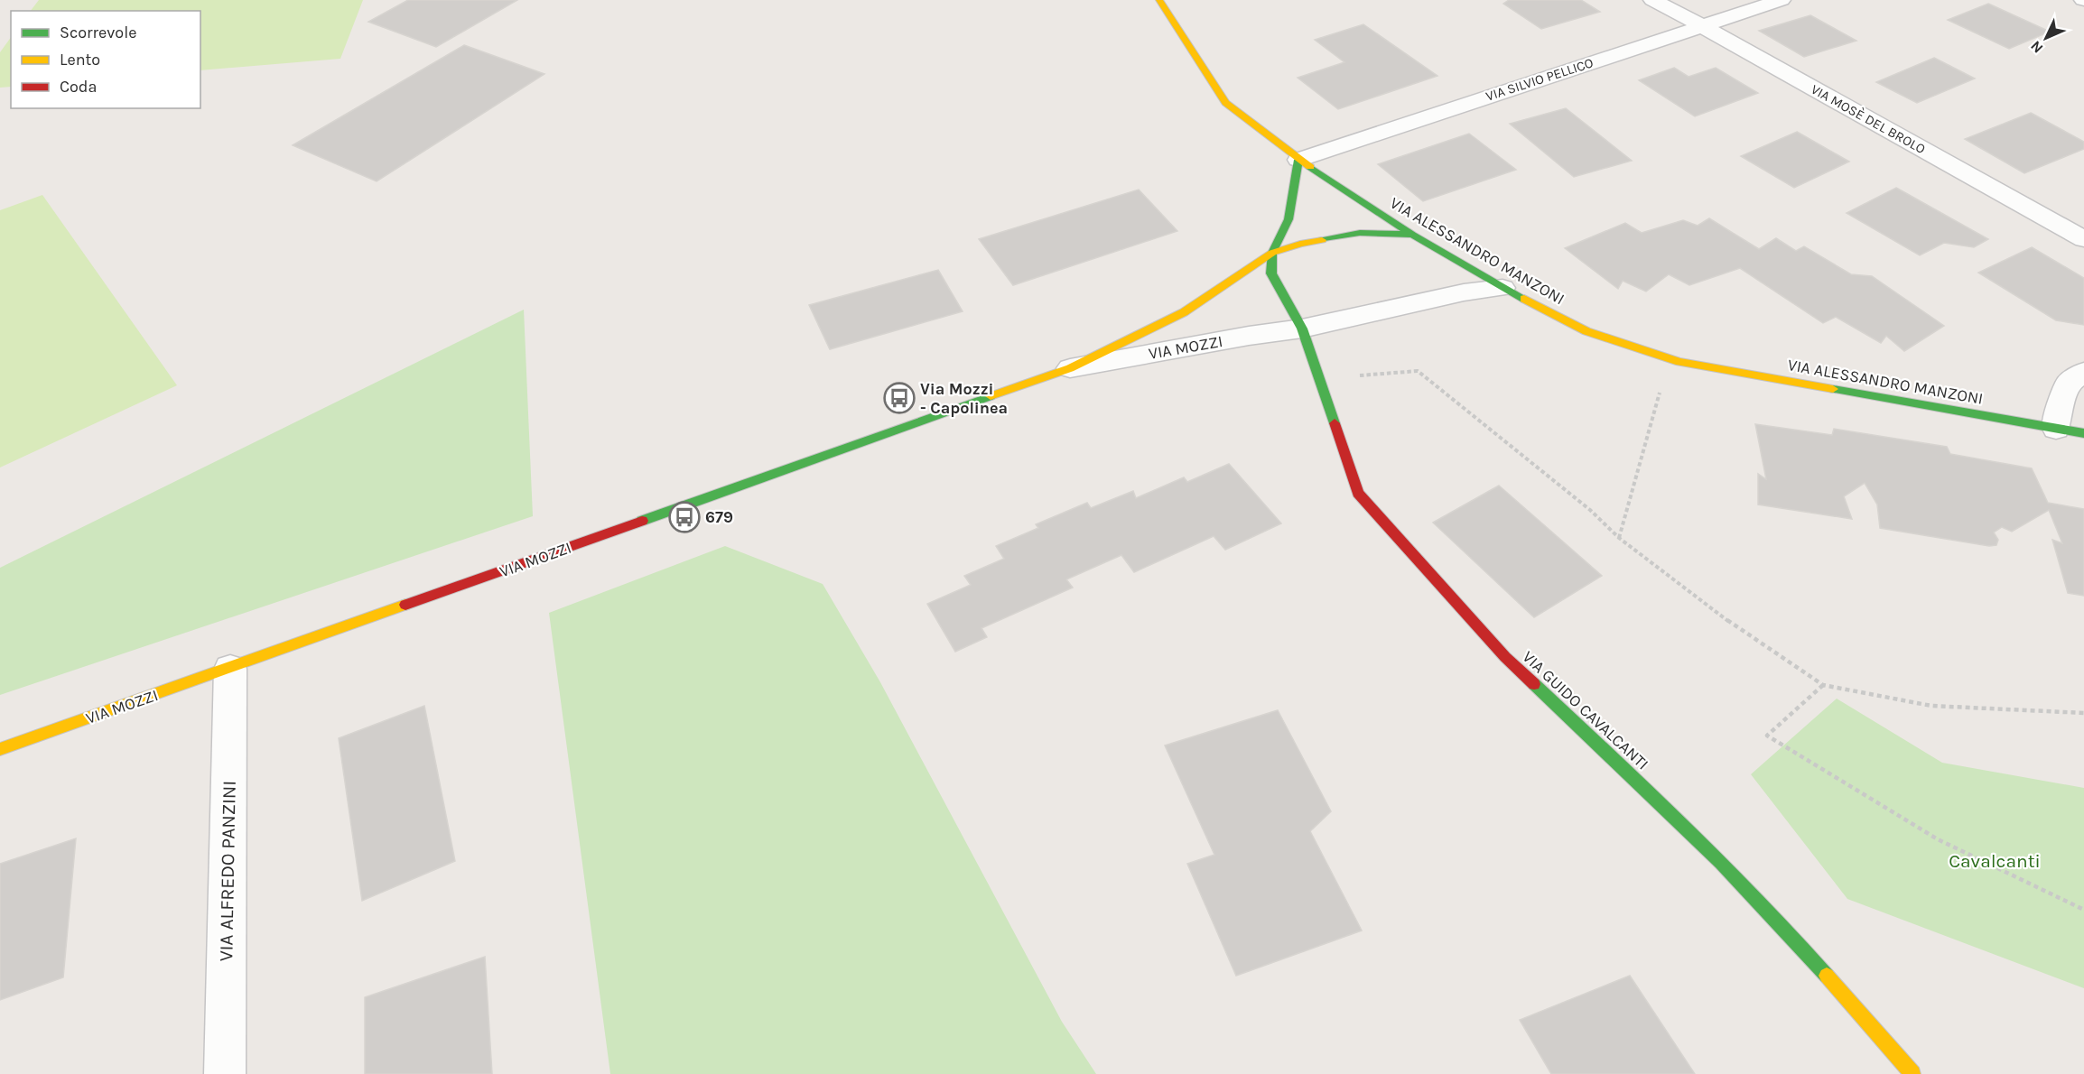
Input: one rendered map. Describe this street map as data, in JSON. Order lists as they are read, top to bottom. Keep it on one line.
{"streets":{"street":["VIA SILVIO PELLICO","VIA MOSÈ DEL BROLO","VIA ALESSANDRO MANZONI","VIA MOZZI","VIA GUIDO CAVALCANTI","VIA ALFREDO PANZINI"]},"crossings":[["VIA SILVIO PELLICO","VIA MOSÈ DEL BROLO"],["VIA SILVIO PELLICO","VIA ALESSANDRO MANZONI"],["VIA ALESSANDRO MANZONI","VIA MOZZI"],["VIA MOZZI","VIA GUIDO CAVALCANTI"],["VIA MOZZI","VIA ALFREDO PANZINI"]],"parks":["Cavalcanti"],"places":{"bus stop":["Via Mozzi - Capolinea","679"]},"legend":["Scorrevole","Lento","Coda"],"north":"bottom left"}
